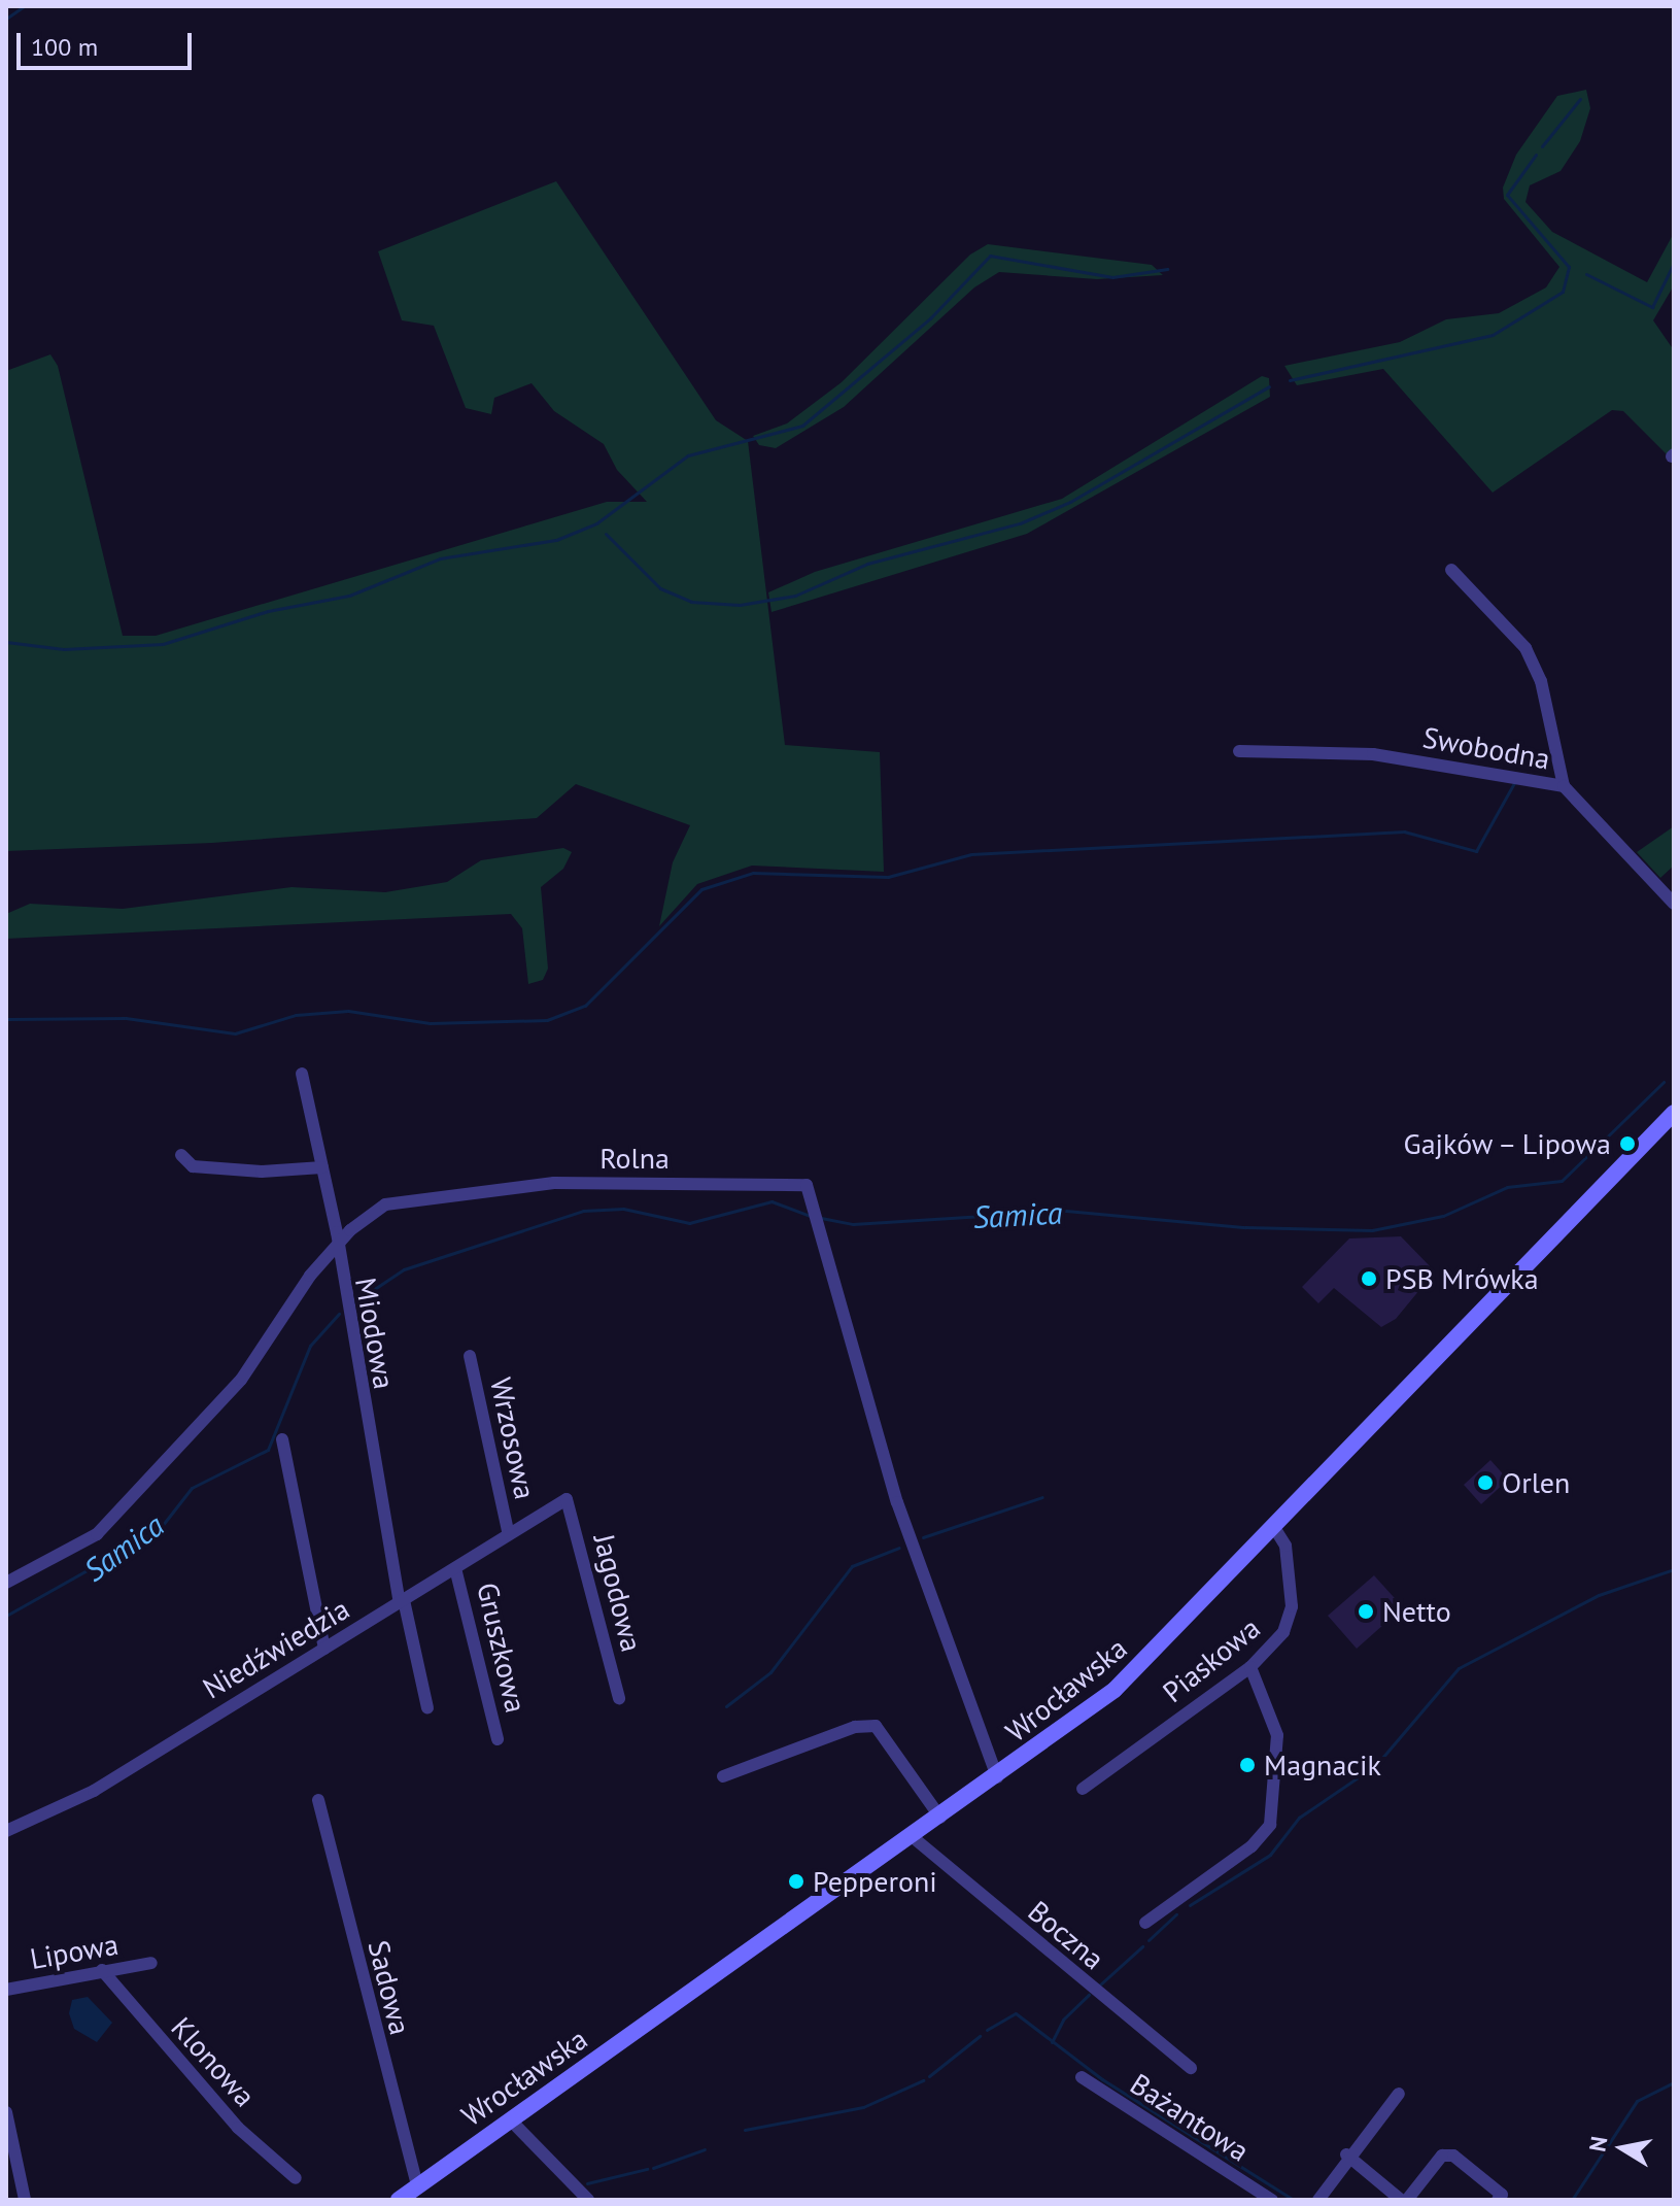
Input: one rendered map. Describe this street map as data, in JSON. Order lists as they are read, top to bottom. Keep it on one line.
{"streets":{"main road":["Wrocławska"],"street":["Swobodna","Rolna","Miodowa","Wrzosowa","Jagodowa","Gruszkowa","Niedźwiedzia","Piaskowa","Boczna","Lipowa","Sadowa","Klonowa","Bażantowa"]},"crossings":[["Rolna","Miodowa"],["Rolna","Wrocławska"],["Miodowa","Niedźwiedzia"],["Wrzosowa","Niedźwiedzia"],["Jagodowa","Niedźwiedzia"],["Gruszkowa","Niedźwiedzia"],["Piaskowa","Wrocławska"],["Wrocławska","Boczna"],["Wrocławska","Sadowa"],["Lipowa","Klonowa"]],"water":["Samica"],"places":["Gajków – Lipowa","PSB Mrówka","Orlen","Netto","Magnacik","Pepperoni"],"scale_bar":"100 m","north":"left"}
